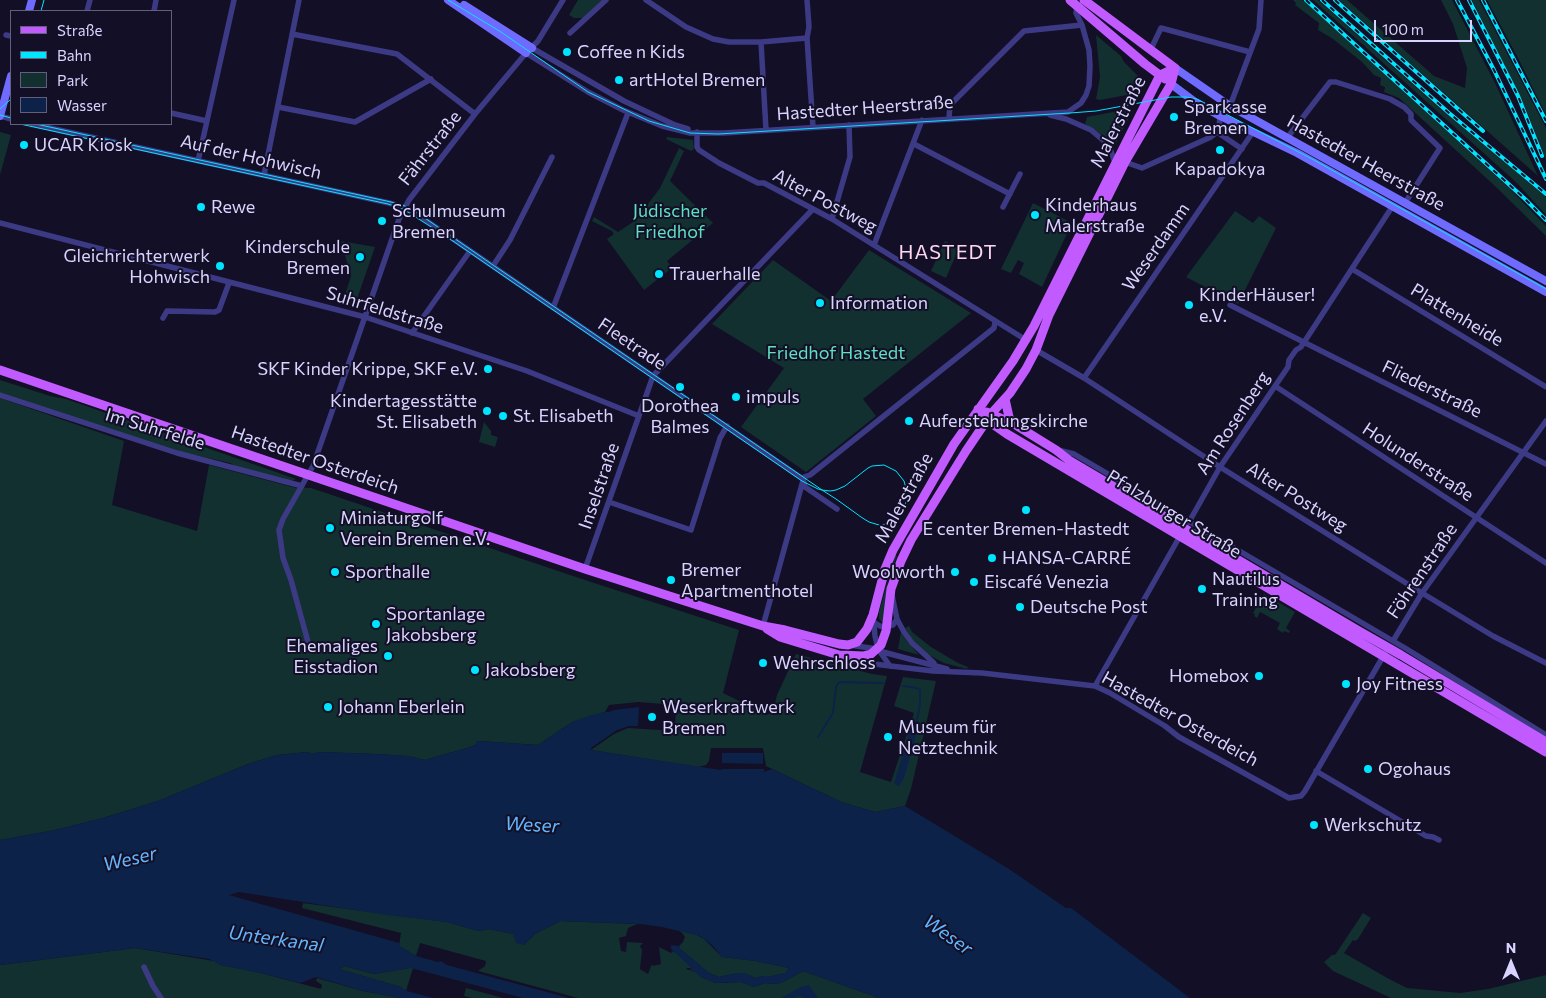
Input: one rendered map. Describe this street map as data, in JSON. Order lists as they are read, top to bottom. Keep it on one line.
{"streets":{"main road":["Hastedter Heerstraße","Malerstraße","Hastedter Osterdeich","Pfalzburger Straße"],"street":["Fährstraße","Auf der Hohwisch","Alter Postweg","Weserdamm","Suhrfeldstraße","Plattenheide","Fleetrade","Fliederstraße","Am Rosenberg","Im Suhrfelde","Holunderstraße","Inselstraße","Föhrenstraße"]},"crossings":[["Hastedter Heerstraße","Malerstraße"],["Hastedter Heerstraße","Fährstraße"],["Hastedter Heerstraße","Alter Postweg"],["Hastedter Heerstraße","Weserdamm"],["Hastedter Heerstraße","Am Rosenberg"],["Malerstraße","Alter Postweg"],["Malerstraße","Hastedter Osterdeich"],["Malerstraße","Pfalzburger Straße"],["Fährstraße","Auf der Hohwisch"],["Fährstraße","Suhrfeldstraße"],["Fährstraße","Fleetrade"],["Fährstraße","Im Suhrfelde"],["Fährstraße","Hastedter Osterdeich"],["Auf der Hohwisch","Fleetrade"],["Alter Postweg","Weserdamm"],["Alter Postweg","Am Rosenberg"],["Alter Postweg","Inselstraße"],["Alter Postweg","Föhrenstraße"],["Suhrfeldstraße","Inselstraße"],["Plattenheide","Am Rosenberg"],["Fleetrade","Inselstraße"],["Fliederstraße","Am Rosenberg"],["Fliederstraße","Föhrenstraße"],["Am Rosenberg","Holunderstraße"],["Am Rosenberg","Pfalzburger Straße"],["Hastedter Osterdeich","Inselstraße"],["Hastedter Osterdeich","Föhrenstraße"],["Holunderstraße","Föhrenstraße"],["Pfalzburger Straße","Föhrenstraße"]],"districts":["HASTEDT"],"water":["Weser","Unterkanal"],"parks":["Jüdischer Friedhof","Friedhof Hastedt"],"places":["Coffee n Kids","artHotel Bremen","Sparkasse Bremen","UCAR Kiosk","Kapadokya","Rewe","Kinderhaus Malerstraße","Schulmuseum Bremen","Kinderschule Bremen","Gleichrichterwerk Hohwisch","Trauerhalle","Information","KinderHäuser! e.V.","SKF Kinder Krippe, SKF e.V.","Dorothea Balmes","impuls","Kindertagesstätte St. Elisabeth","St. Elisabeth","Auferstehungskirche","E center Bremen-Hastedt","Miniaturgolf Verein Bremen e.V.","HANSA-CARRÉ","Sporthalle","Woolworth","Bremer Apartmenthotel","Eiscafé Venezia","Nautilus Training","Deutsche Post","Sportanlage Jakobsberg","Ehemaliges Eisstadion","Wehrschloss","Jakobsberg","Homebox","Joy Fitness","Johann Eberlein","Weserkraftwerk Bremen","Museum für Netztechnik","Ogohaus","Werkschutz"],"legend":["Straße","Bahn","Park","Wasser"],"scale_bar":"100 m","north":"top"}
